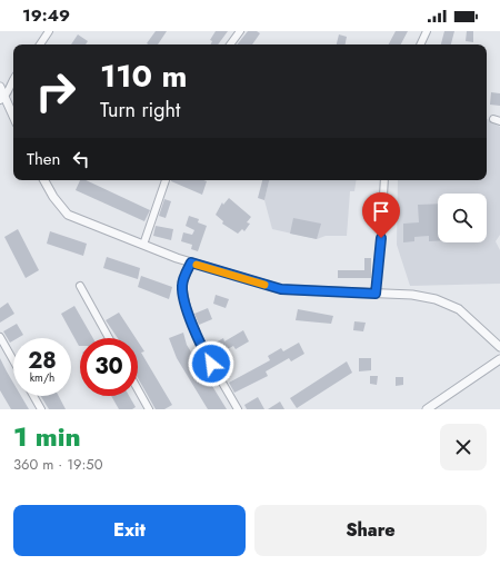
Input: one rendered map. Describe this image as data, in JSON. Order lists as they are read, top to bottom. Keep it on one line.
{"page":{"status":"19:49","turn":["110 m","Turn right"],"then":"Then","speed":"28 km/h","limit":"30","heading":["1 min","360 m · 19:50"],"buttons":["Exit","Share"]}}
